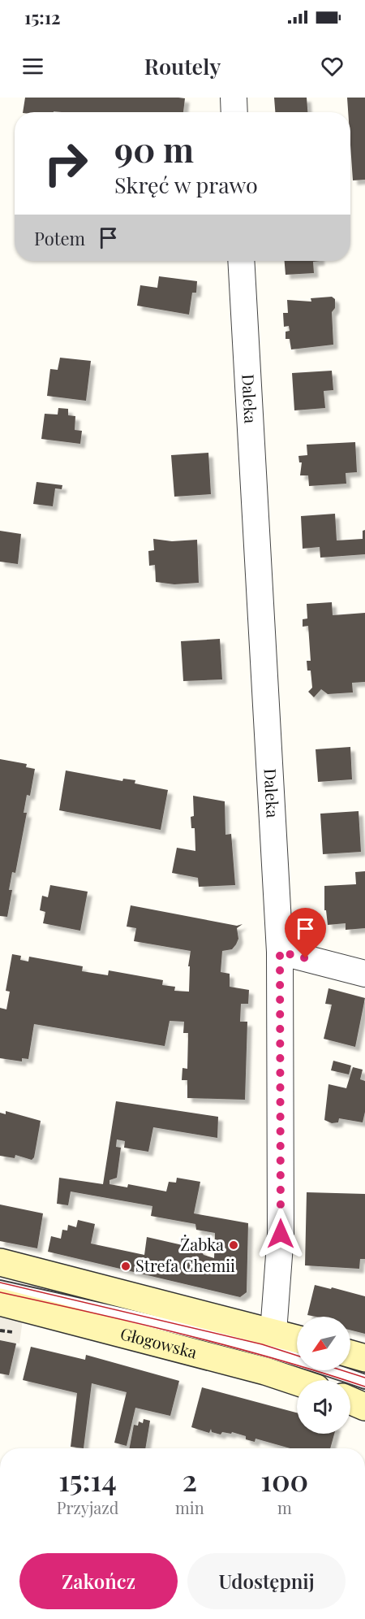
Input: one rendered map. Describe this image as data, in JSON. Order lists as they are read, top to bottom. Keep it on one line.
{"streets":{"street":["Daleka","Głogowska"]},"places":["Żabka","Strefa Chemii"],"north":"bottom left","page":{"status":"15:12","header":"Routely","turn":["90 m","Skręć w prawo"],"then":"Potem","eta":["15:14","Przyjazd","2","min","100","m"],"buttons":["Zakończ","Udostępnij"]}}
